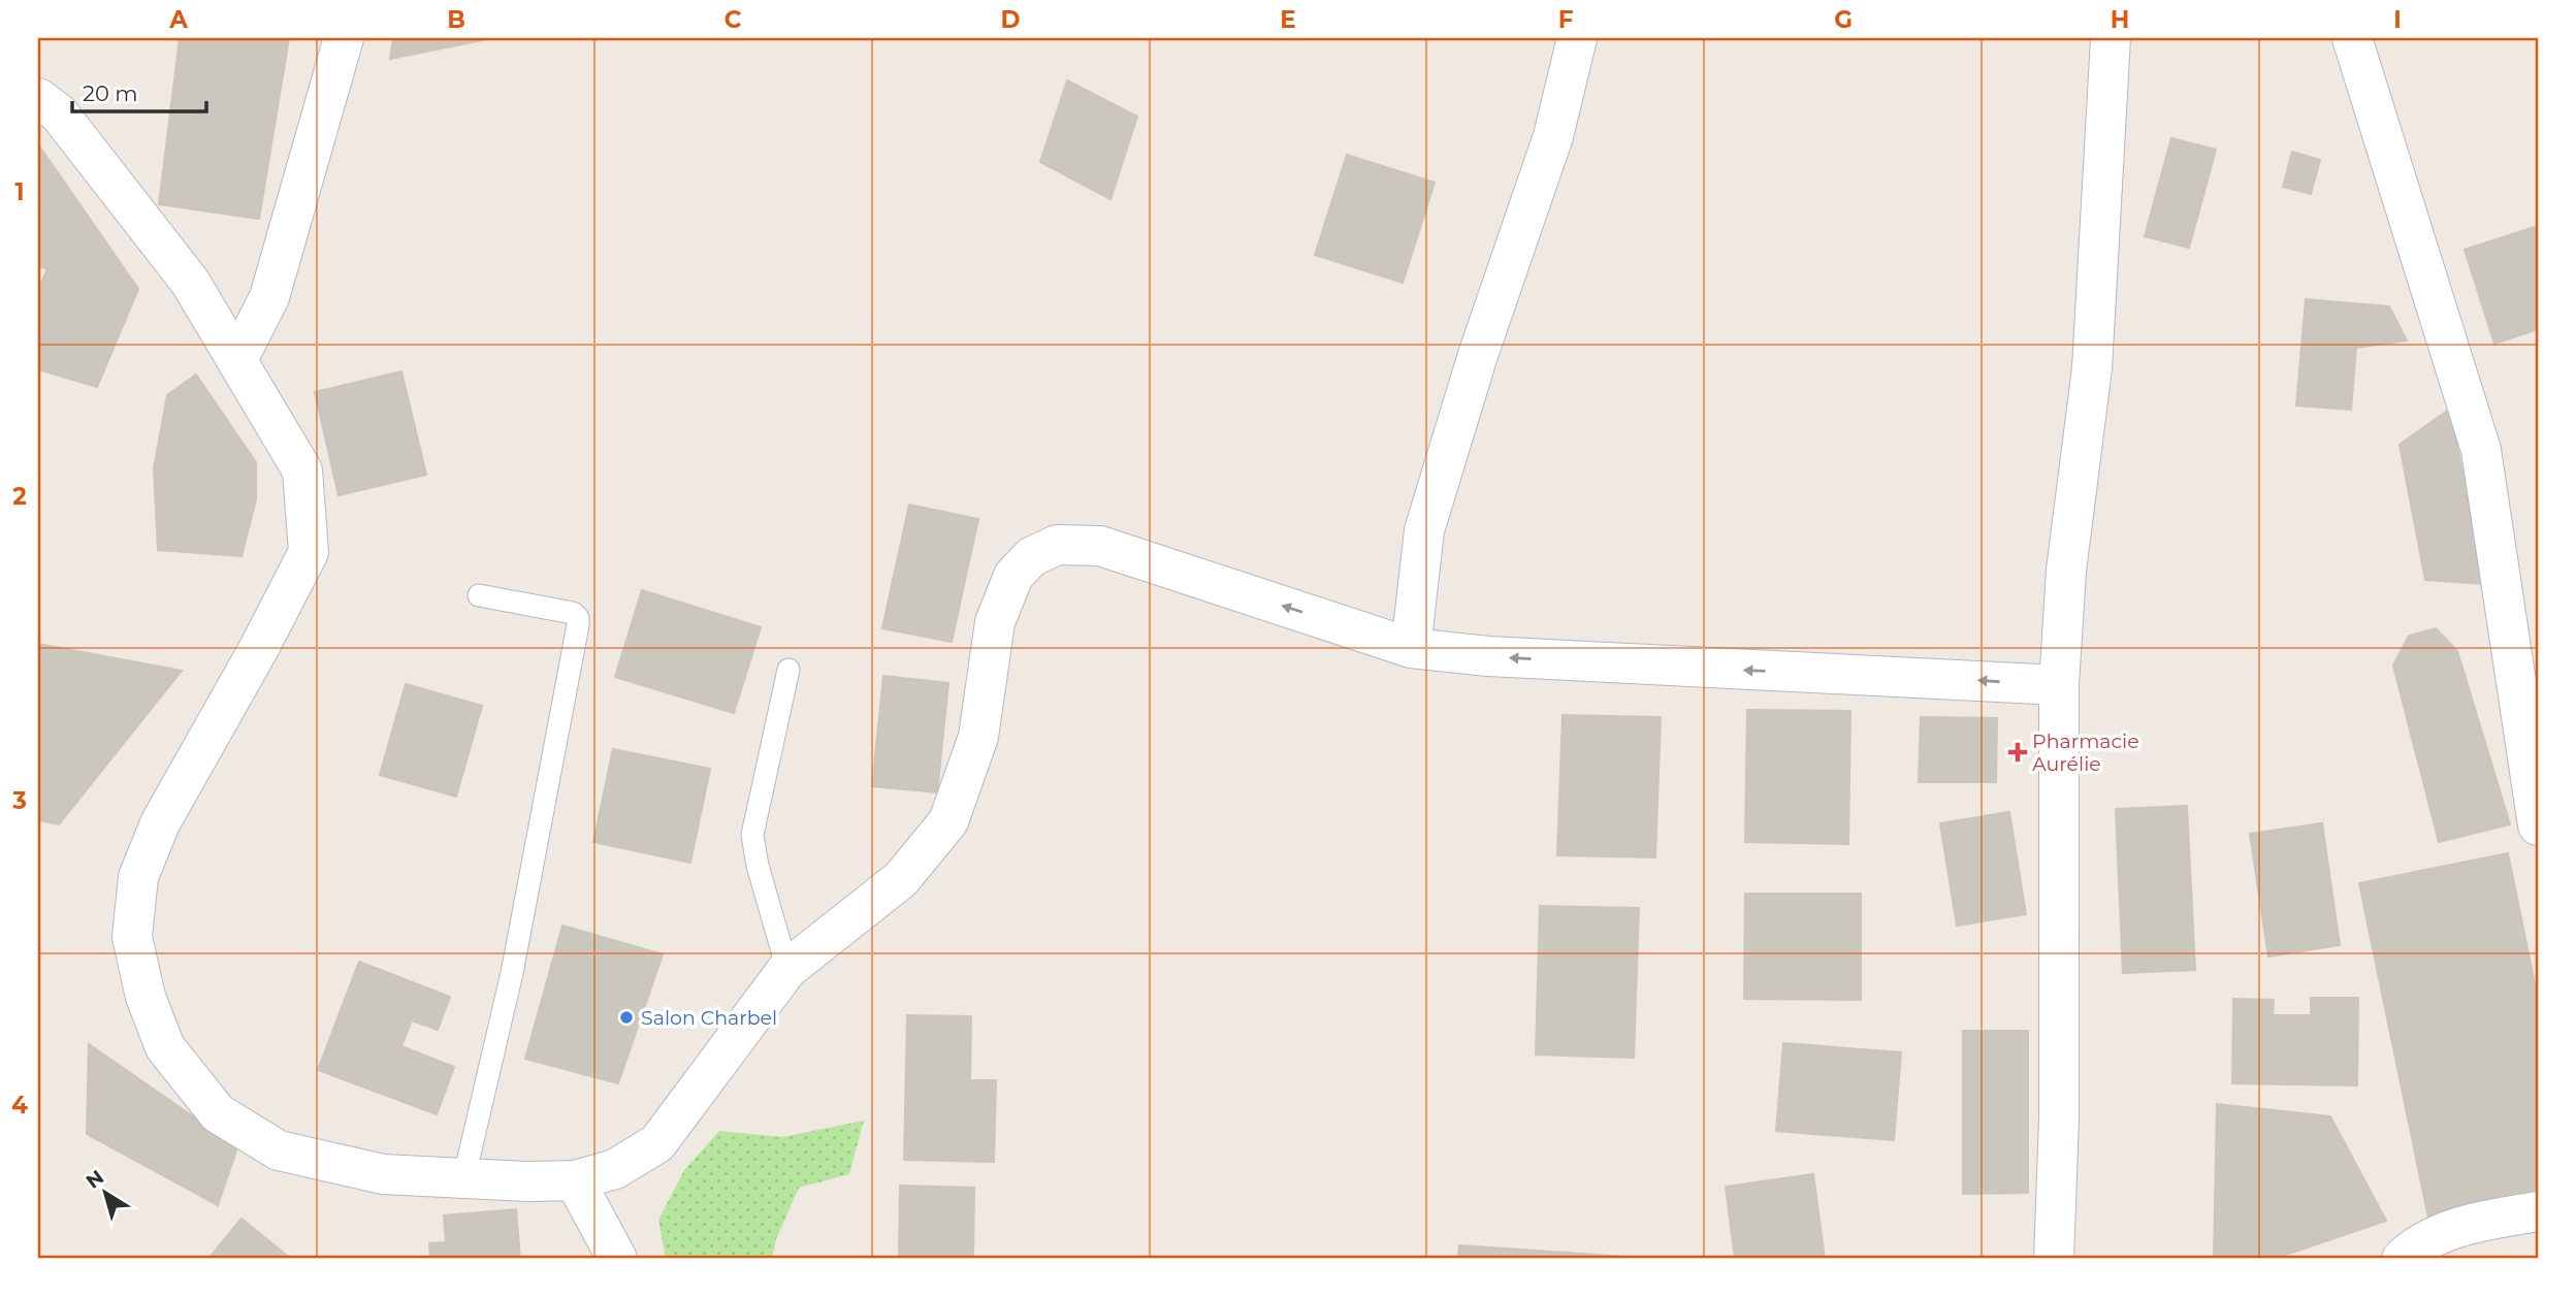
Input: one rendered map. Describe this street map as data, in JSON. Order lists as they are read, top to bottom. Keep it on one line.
{"places":{"health":["Pharmacie Aurélie"],"other":["Salon Charbel"]},"scale_bar":"20 m","north":"top left","grid":{"columns":["A","B","C","D","E","F","G","H","I"],"rows":["1","2","3","4"]}}
